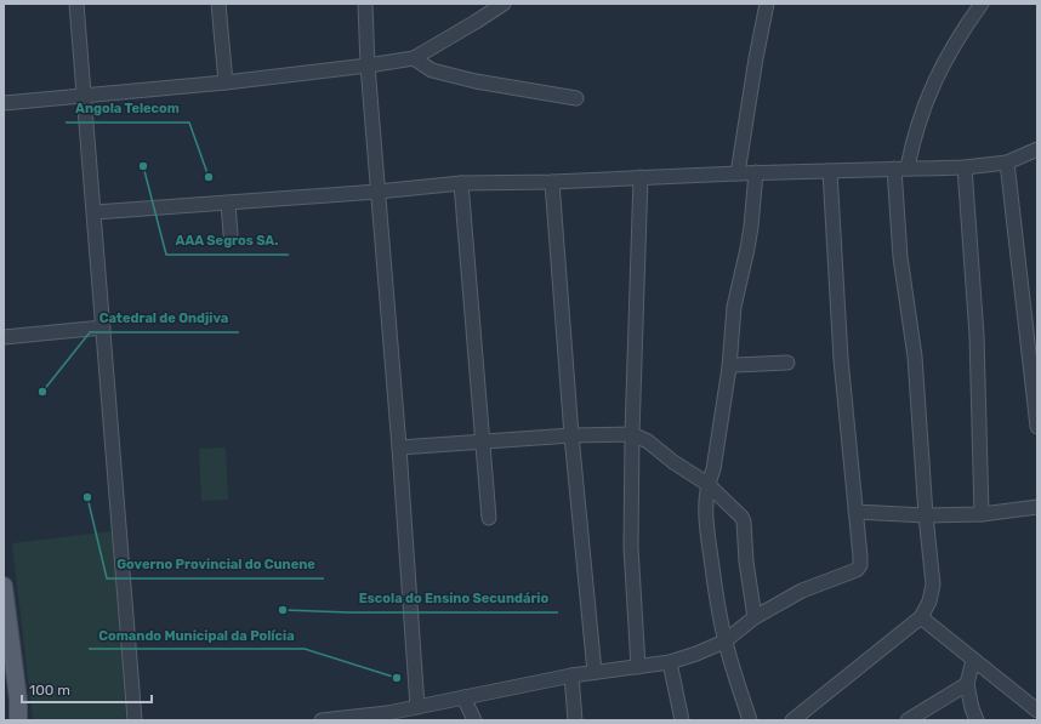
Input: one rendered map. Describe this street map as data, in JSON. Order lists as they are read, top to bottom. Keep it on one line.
{"places":["AAA Segros SA.","Angola Telecom","Catedral de Ondjiva","Governo Provincial do Cunene","Escola do Ensino Secundário","Comando Municipal da Polícia"],"scale_bar":"100 m"}
